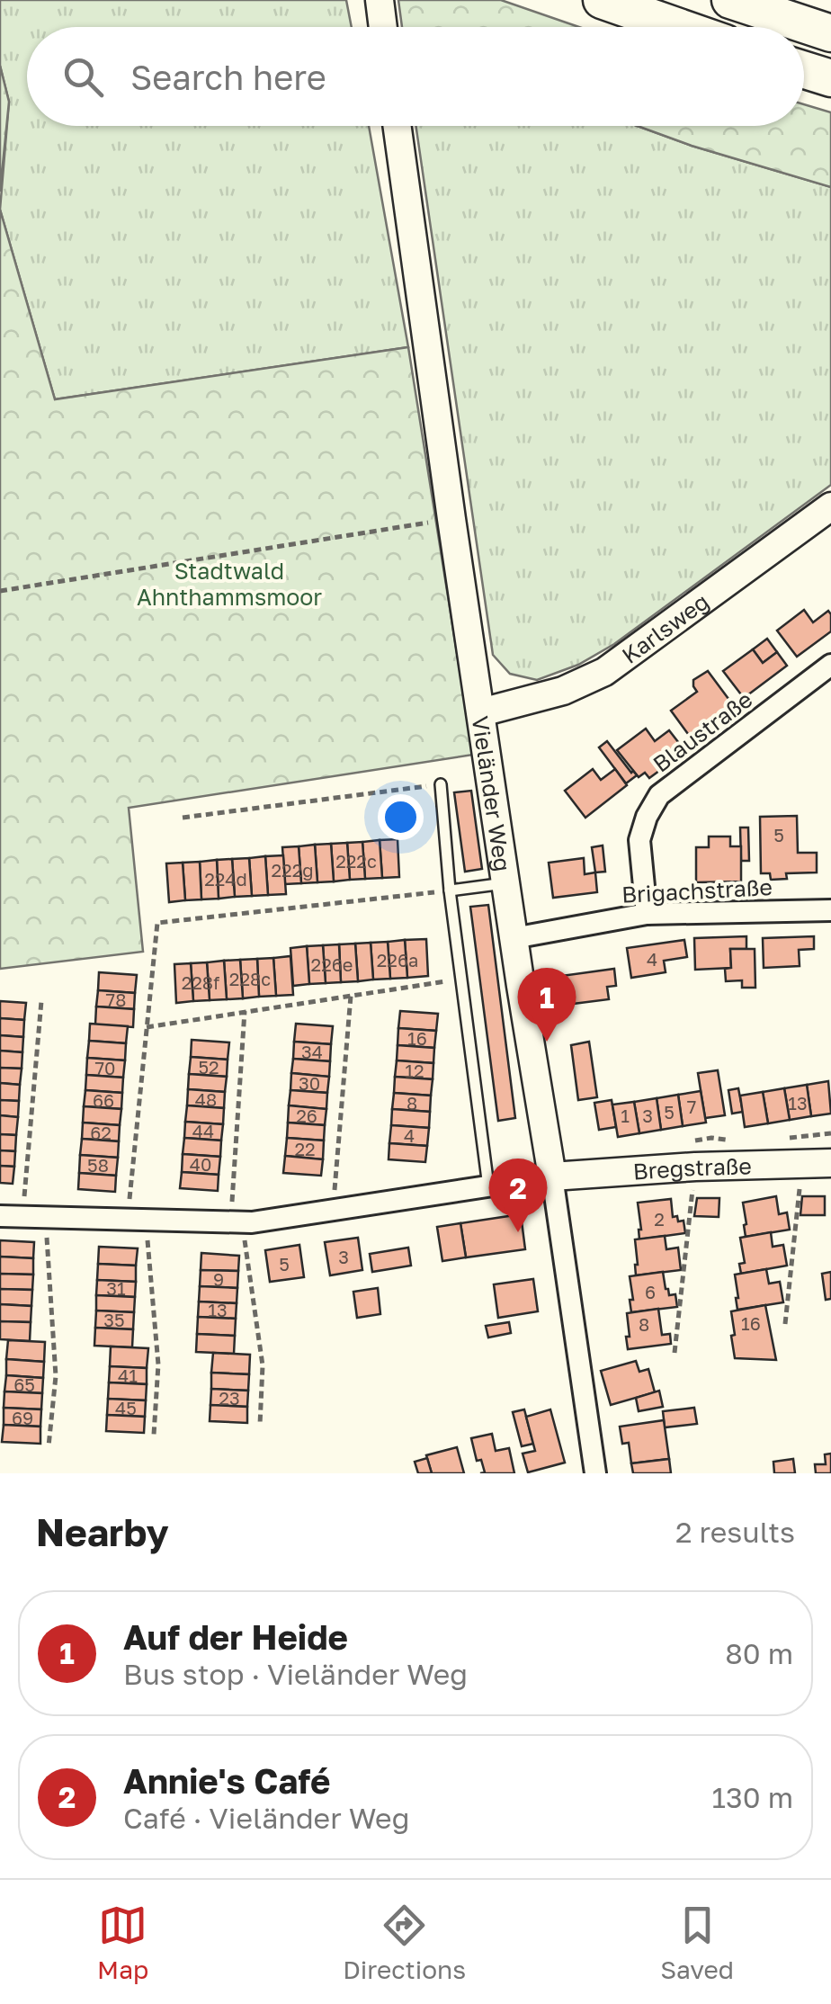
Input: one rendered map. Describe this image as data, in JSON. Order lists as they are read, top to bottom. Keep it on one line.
{"streets":{"street":["Karlsweg","Blaustraße","Vieländer Weg","Brigachstraße","Bregstraße"]},"crossings":[["Karlsweg","Vieländer Weg"],["Blaustraße","Brigachstraße"],["Vieländer Weg","Brigachstraße"],["Vieländer Weg","Bregstraße"]],"parks":["Stadtwald Ahnthammsmoor"],"house_numbers":["5","222c","222g","224d","4","226a","226e","228c","228f","78","16","34","52","70","12","30","48","66","8","13","7","5","26","1","3","44","62","4","22","40","58","2","3","5","9","31","6","13","35","16","8","41","65","23","45","69"],"page":{"search":"Search here","pins":["1","2"],"heading":["Nearby","2 results"],"list":[{"mark":"1","name":"Auf der Heide","note":"Bus stop · Vieländer Weg","value":"80 m"},{"mark":"2","name":"Annie's Café","note":"Café · Vieländer Weg","value":"130 m"}],"nav":["Map","Directions","Saved"]}}
